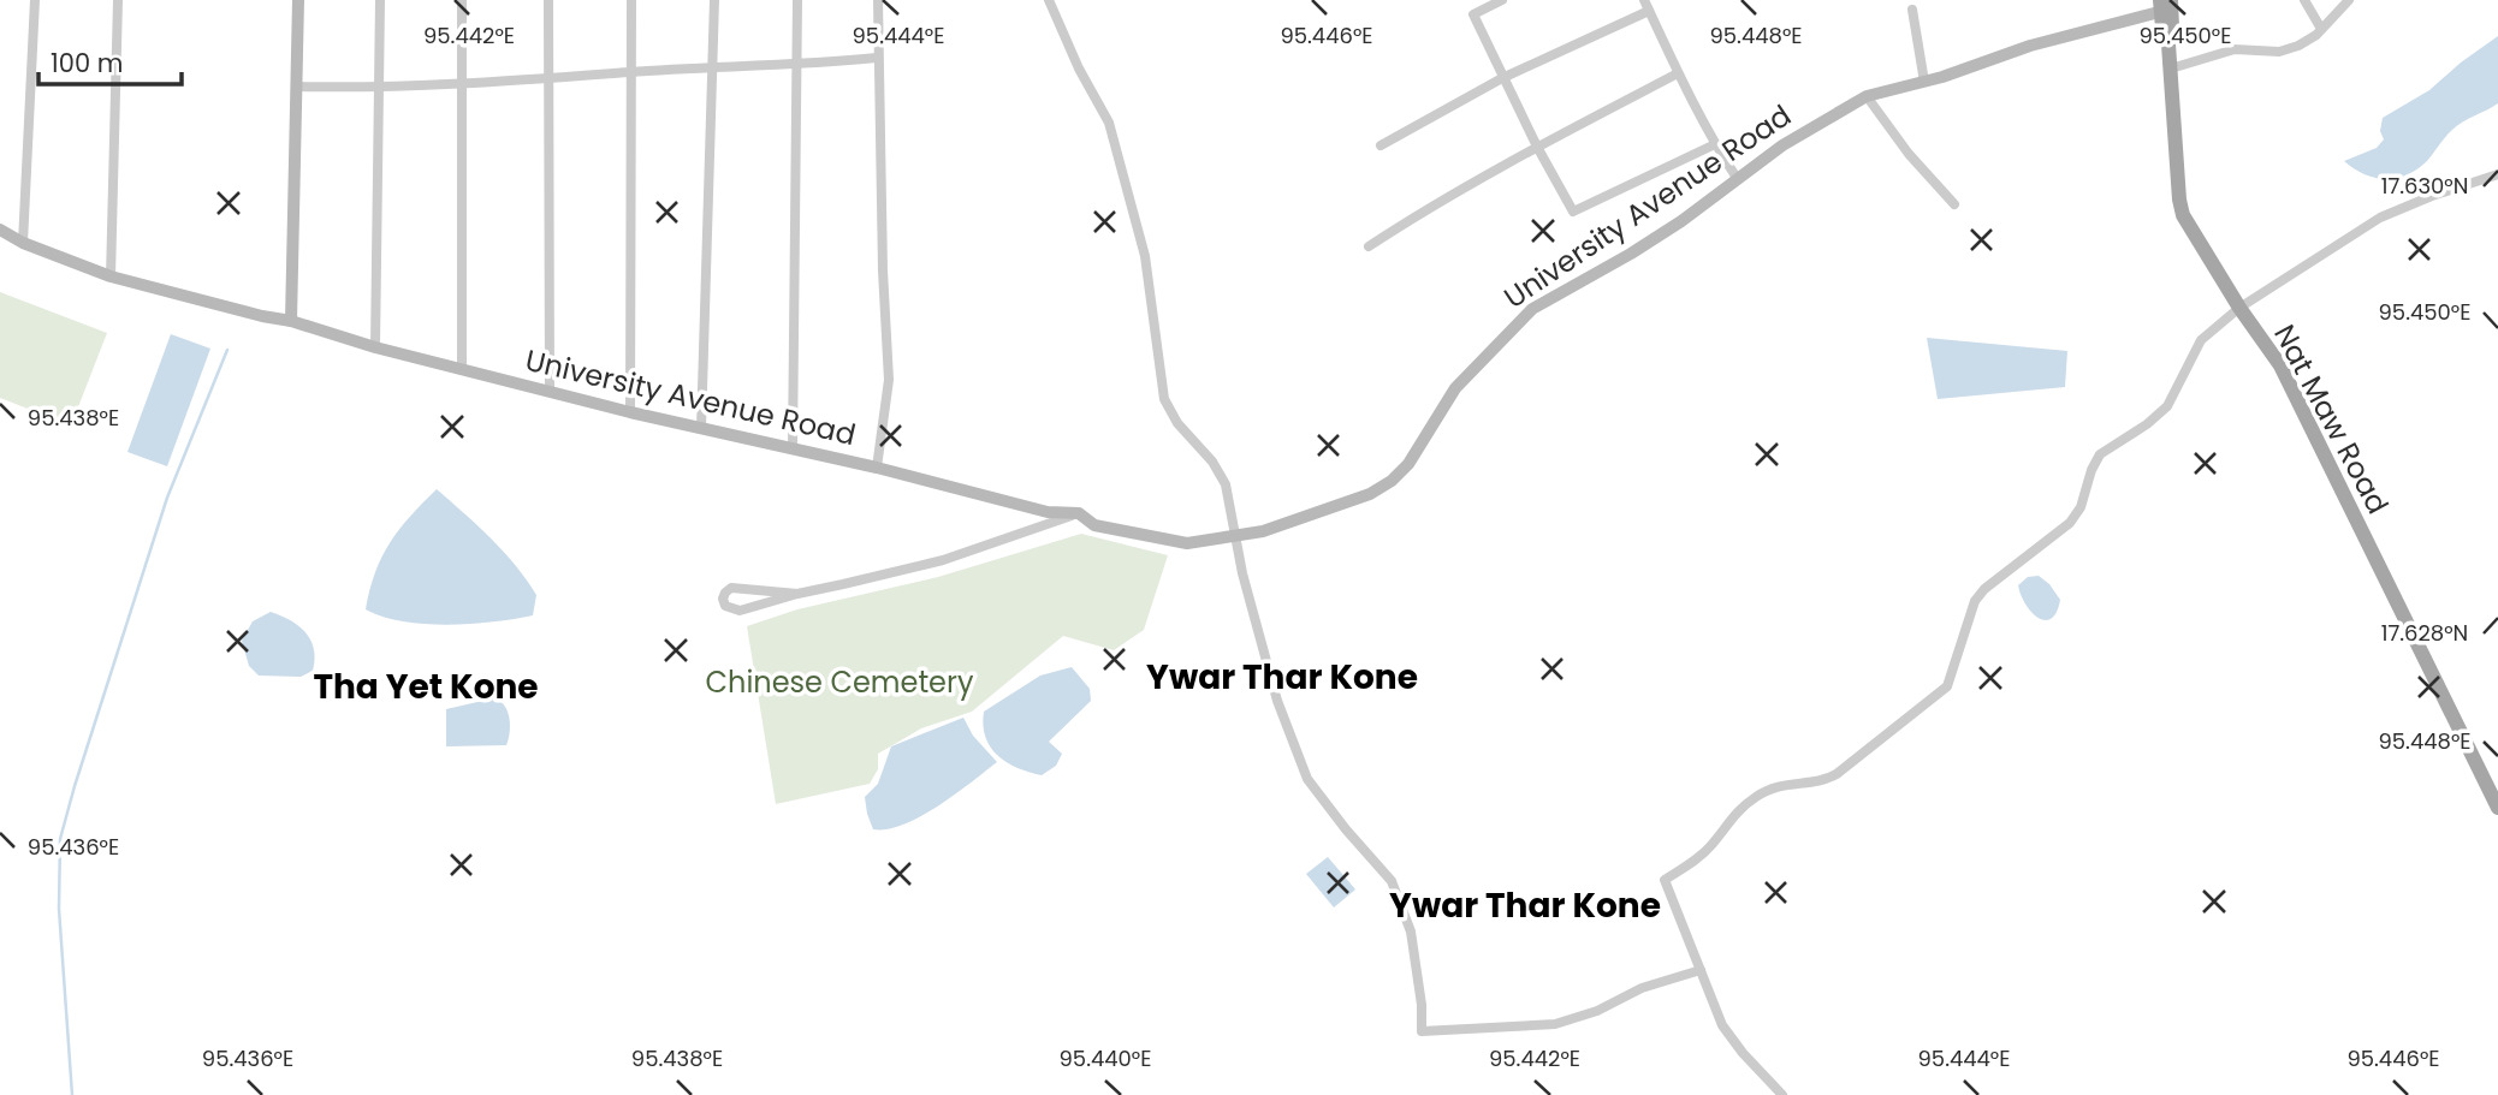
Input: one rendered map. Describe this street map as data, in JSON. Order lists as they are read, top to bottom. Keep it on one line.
{"streets":{"main road":["University Avenue Road","Nat Maw Road"]},"crossings":[["University Avenue Road","Nat Maw Road"]],"districts":["Ywar Thar Kone","Tha Yet Kone","Ywar Thar Kone"],"parks":["Chinese Cemetery"],"scale_bar":"100 m","coordinates":["95.442°E","95.450°E","95.444°E","95.446°E","95.448°E","17.630°N","95.438°E","17.628°N","95.436°E","95.440°E"]}
